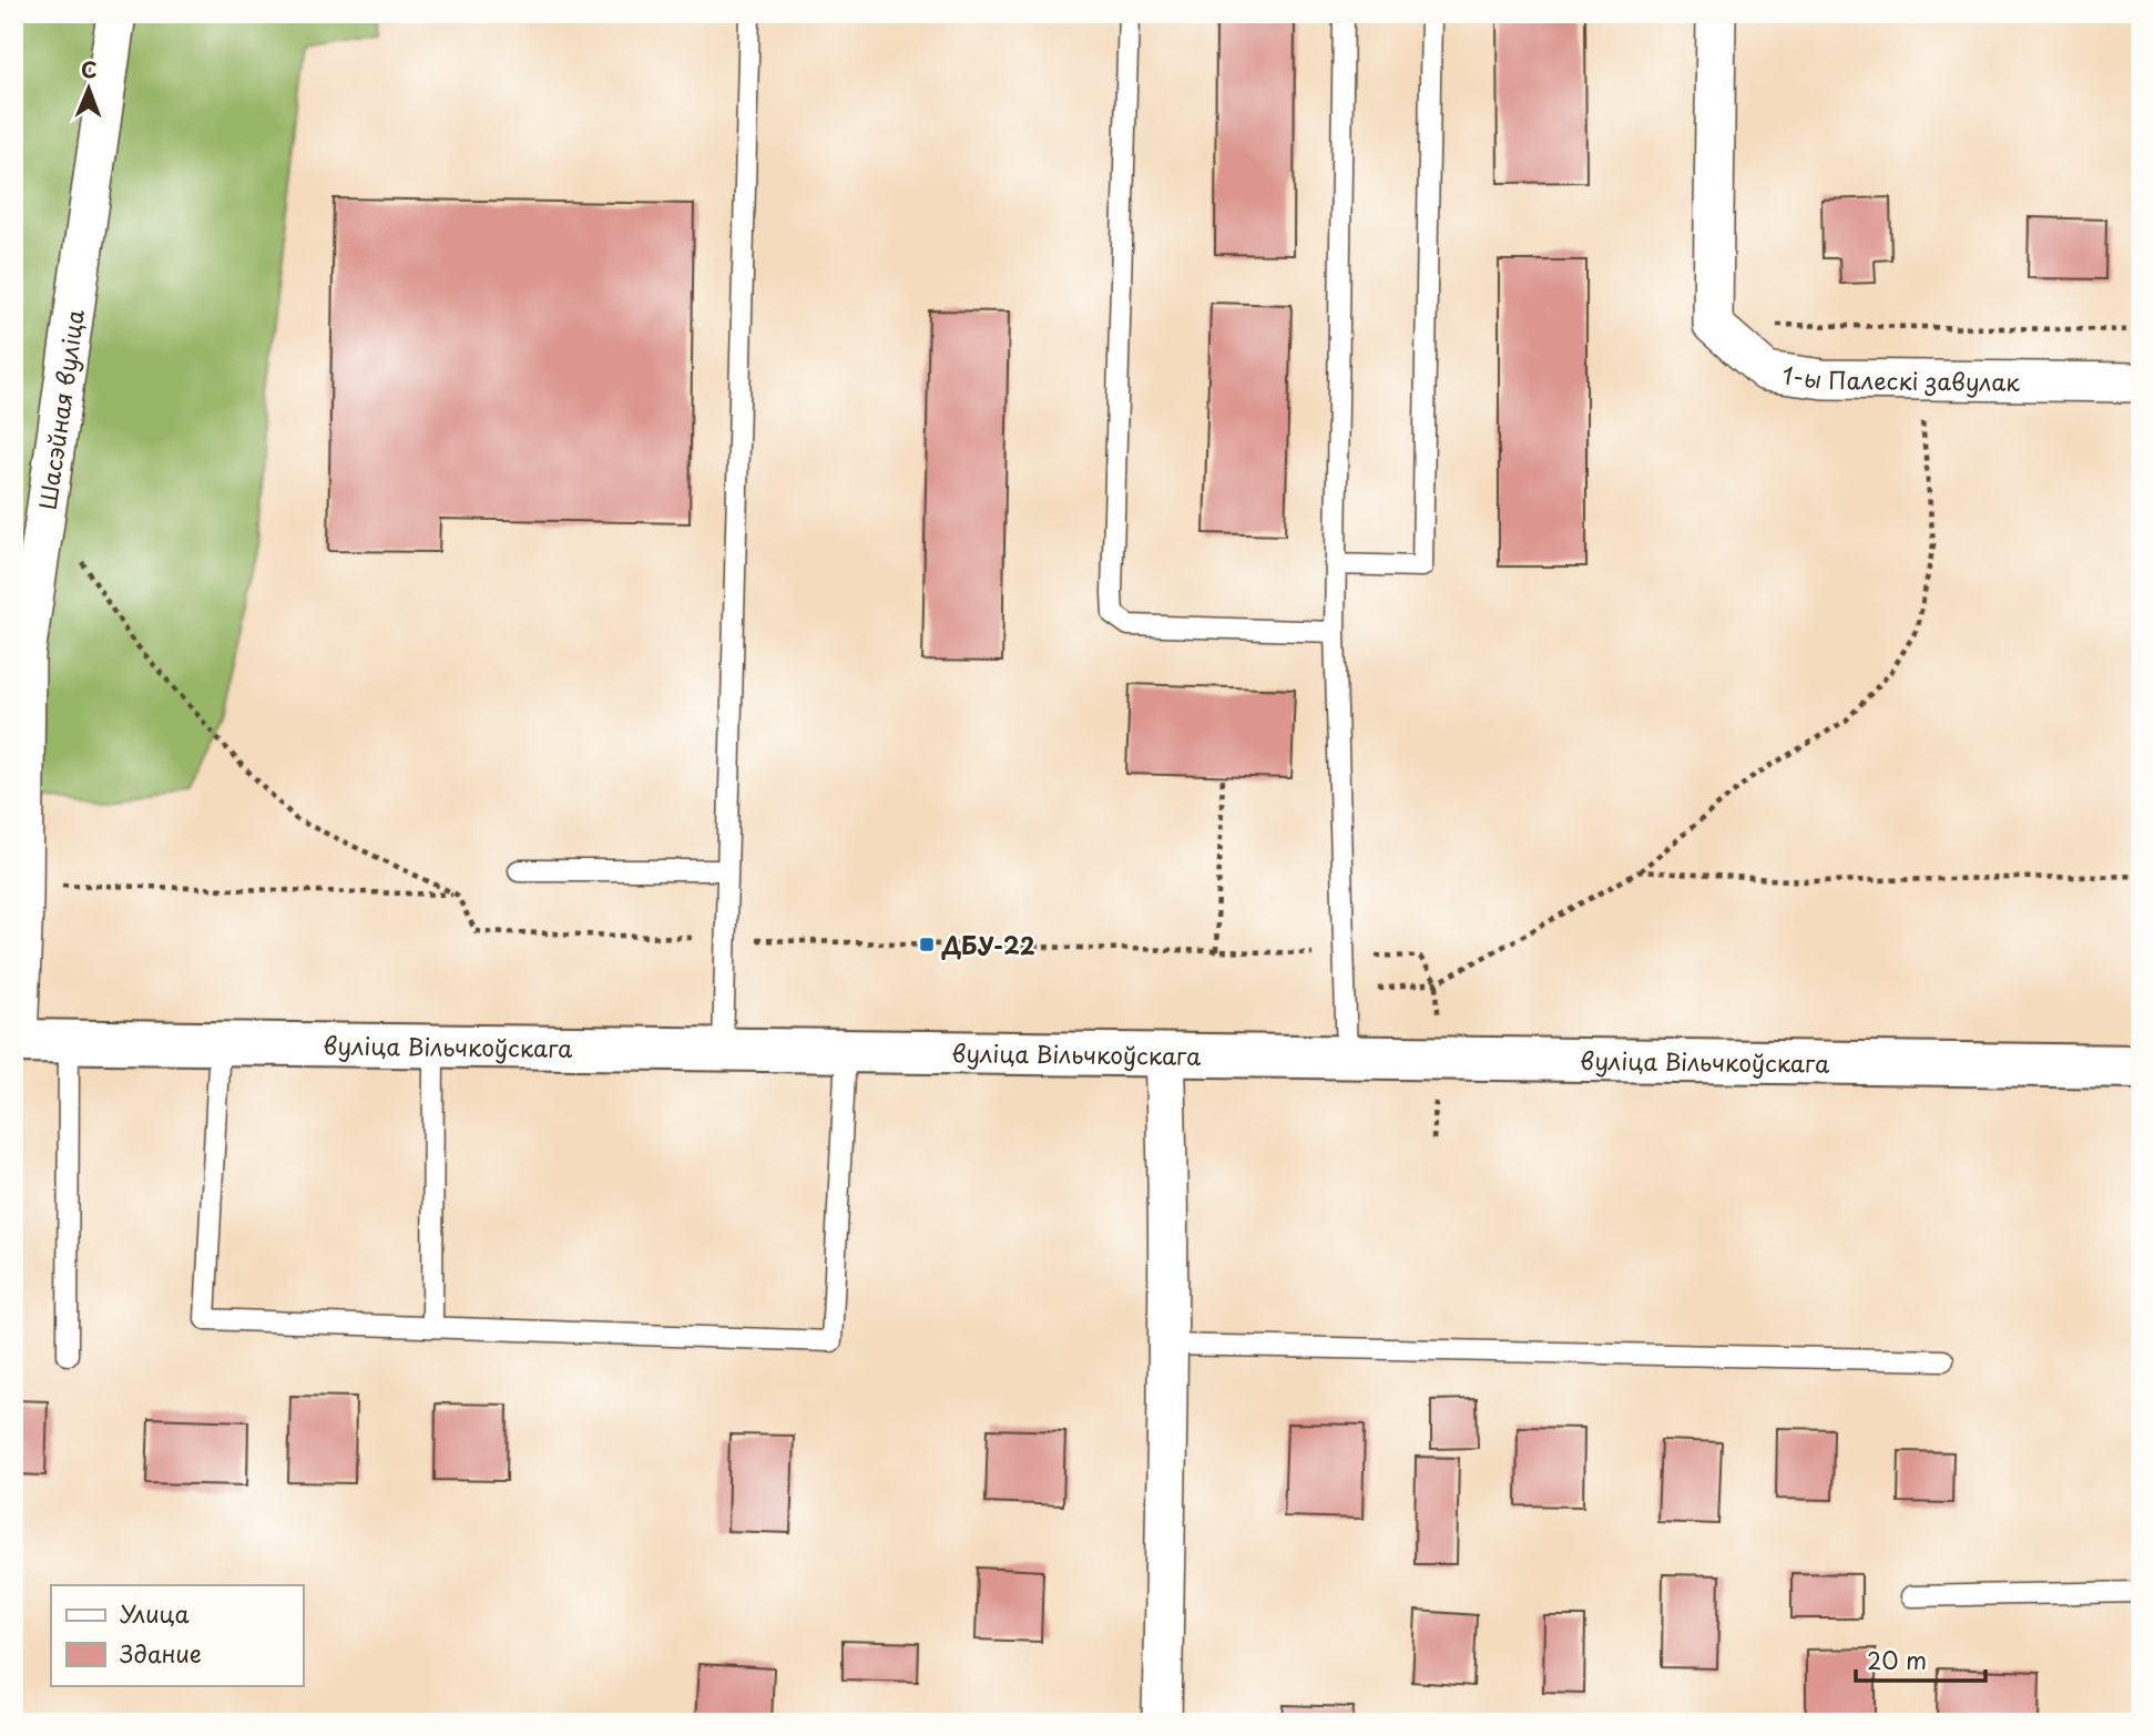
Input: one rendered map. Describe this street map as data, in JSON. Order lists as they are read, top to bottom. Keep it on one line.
{"streets":{"main road":["вуліца Вільчкоўскага"],"street":["1-ы Палескі завулак","Шасэйная вуліца"]},"crossings":[["Шасэйная вуліца","вуліца Вільчкоўскага"]],"places":{"transit":["ДБУ-22"]},"legend":["Улица","Здание"],"scale_bar":"20 m","north":"top"}
